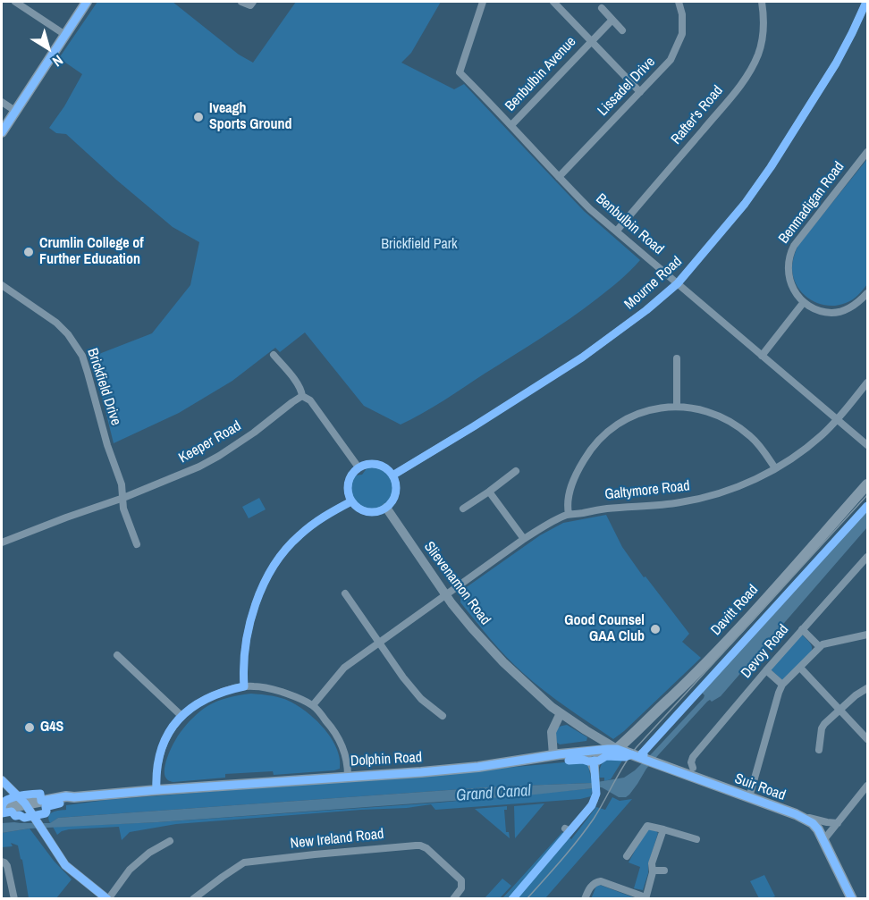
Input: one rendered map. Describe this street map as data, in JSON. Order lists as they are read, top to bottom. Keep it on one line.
{"streets":{"main road":["Davitt Road","Dolphin Road","Suir Road"],"street":["Benbulbin Avenue","Lissadel Drive","Rafter's Road","Benmadigan Road","Benbulbin Road","Mourne Road","Brickfield Drive","Keeper Road","Galtymore Road","Slievenamon Road","Devoy Road","New Ireland Road"]},"crossings":[["Benbulbin Avenue","Benbulbin Road"],["Lissadel Drive","Benbulbin Road"],["Rafter's Road","Benbulbin Road"],["Benbulbin Road","Mourne Road"],["Benbulbin Road","Galtymore Road"],["Mourne Road","Slievenamon Road"],["Brickfield Drive","Keeper Road"],["Galtymore Road","Slievenamon Road"],["Galtymore Road","Dolphin Road"],["Slievenamon Road","Davitt Road"],["Slievenamon Road","Dolphin Road"],["Slievenamon Road","Suir Road"],["Davitt Road","Dolphin Road"],["Davitt Road","Suir Road"],["Dolphin Road","Suir Road"]],"water":["Grand Canal"],"parks":["Brickfield Park"],"places":["Iveagh Sports Ground","Crumlin College of Further Education","Good Counsel GAA Club","G4S"],"north":"bottom right"}
